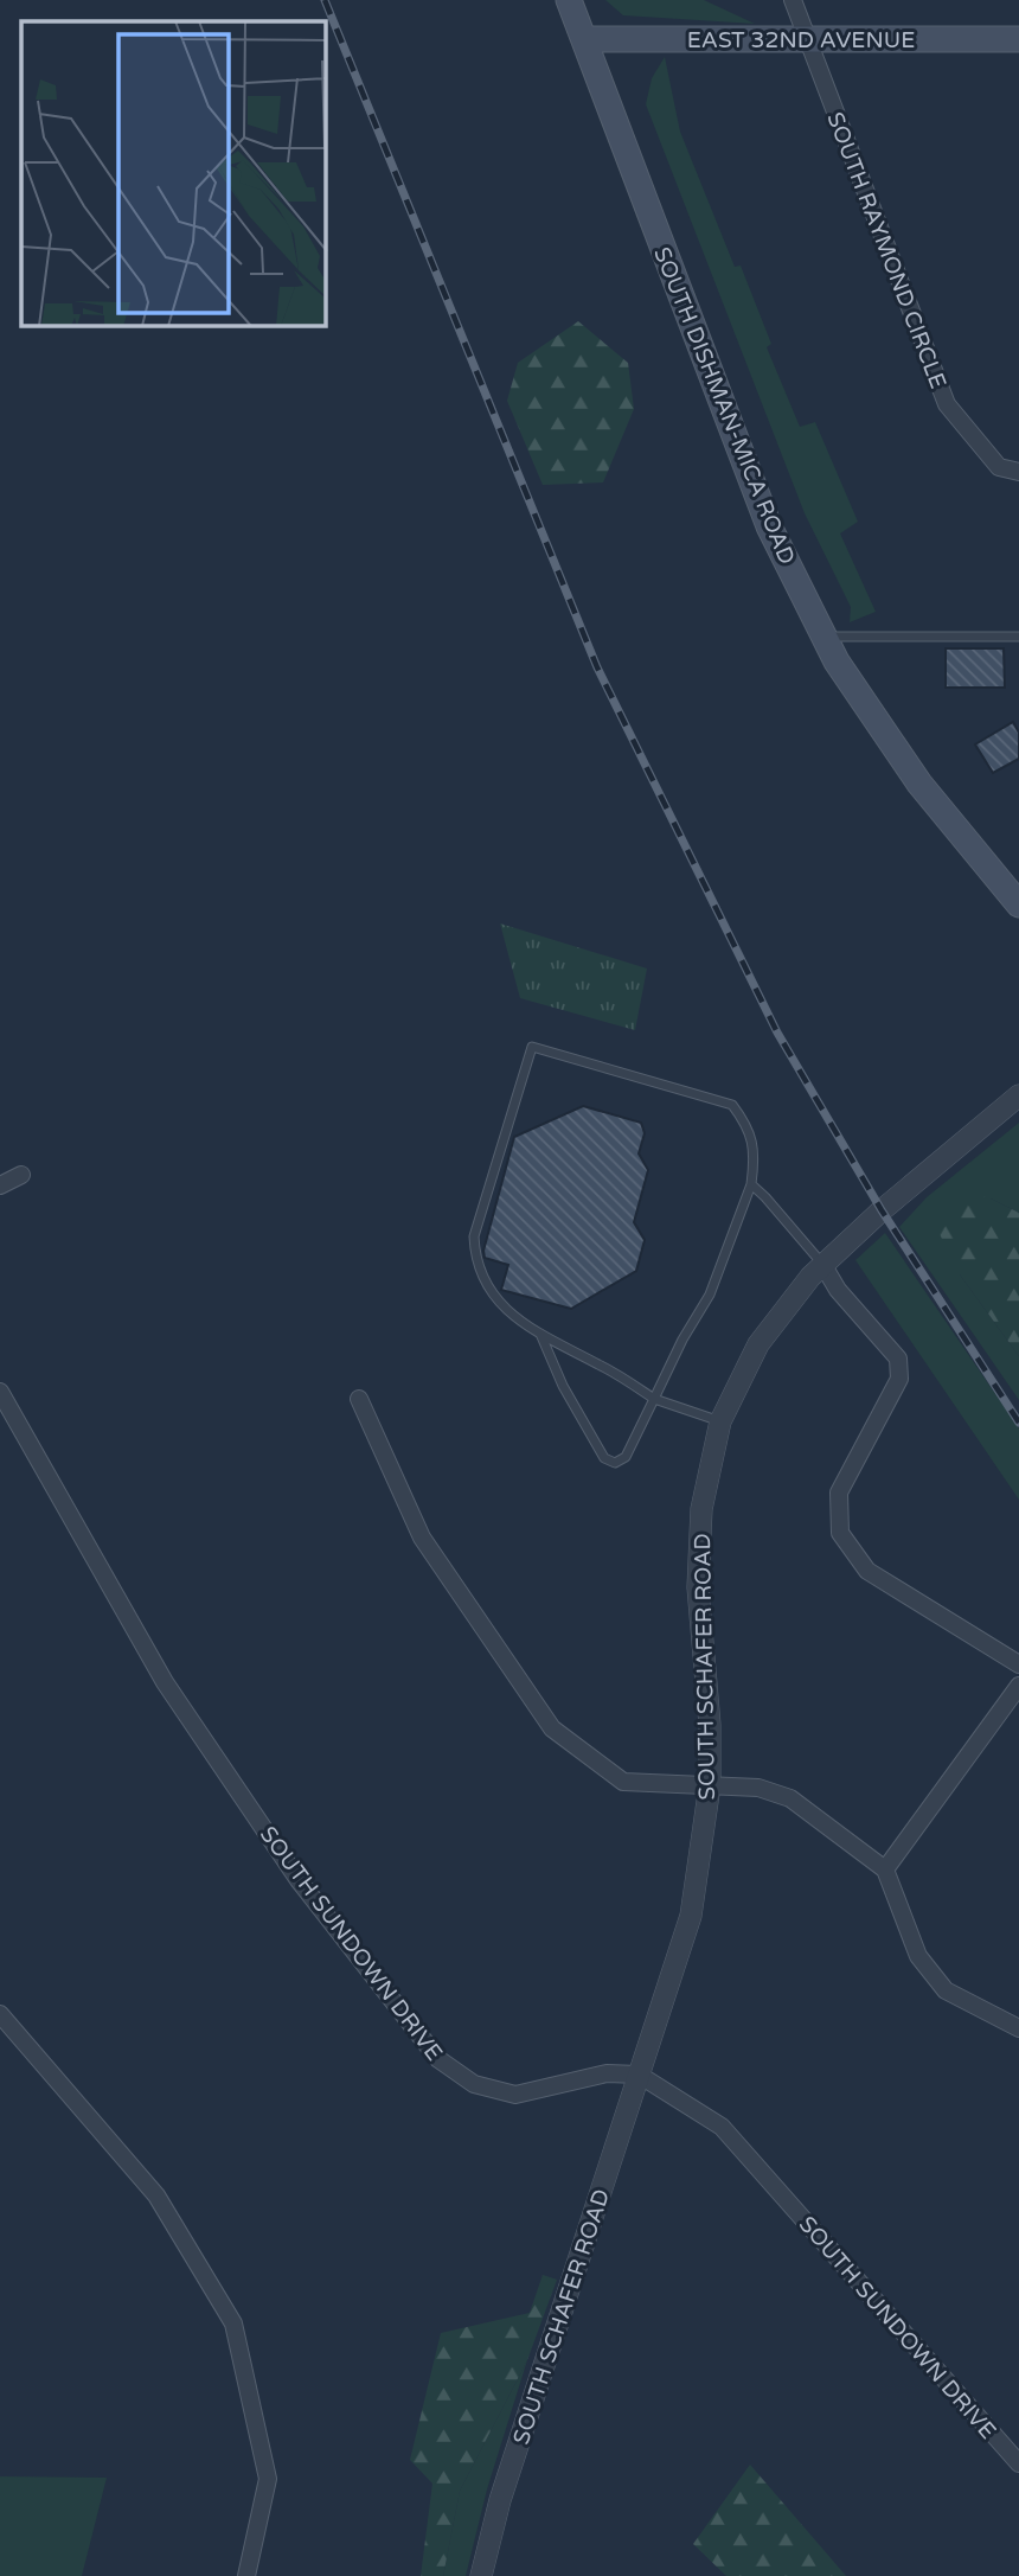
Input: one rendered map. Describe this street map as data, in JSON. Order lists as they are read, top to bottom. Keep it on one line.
{"streets":{"main road":["EAST 32ND AVENUE","SOUTH DISHMAN-MICA ROAD"],"street":["SOUTH RAYMOND CIRCLE","SOUTH SCHAFER ROAD","SOUTH SUNDOWN DRIVE"]},"crossings":[["EAST 32ND AVENUE","SOUTH RAYMOND CIRCLE"],["EAST 32ND AVENUE","SOUTH DISHMAN-MICA ROAD"],["SOUTH SCHAFER ROAD","SOUTH SUNDOWN DRIVE"]]}
